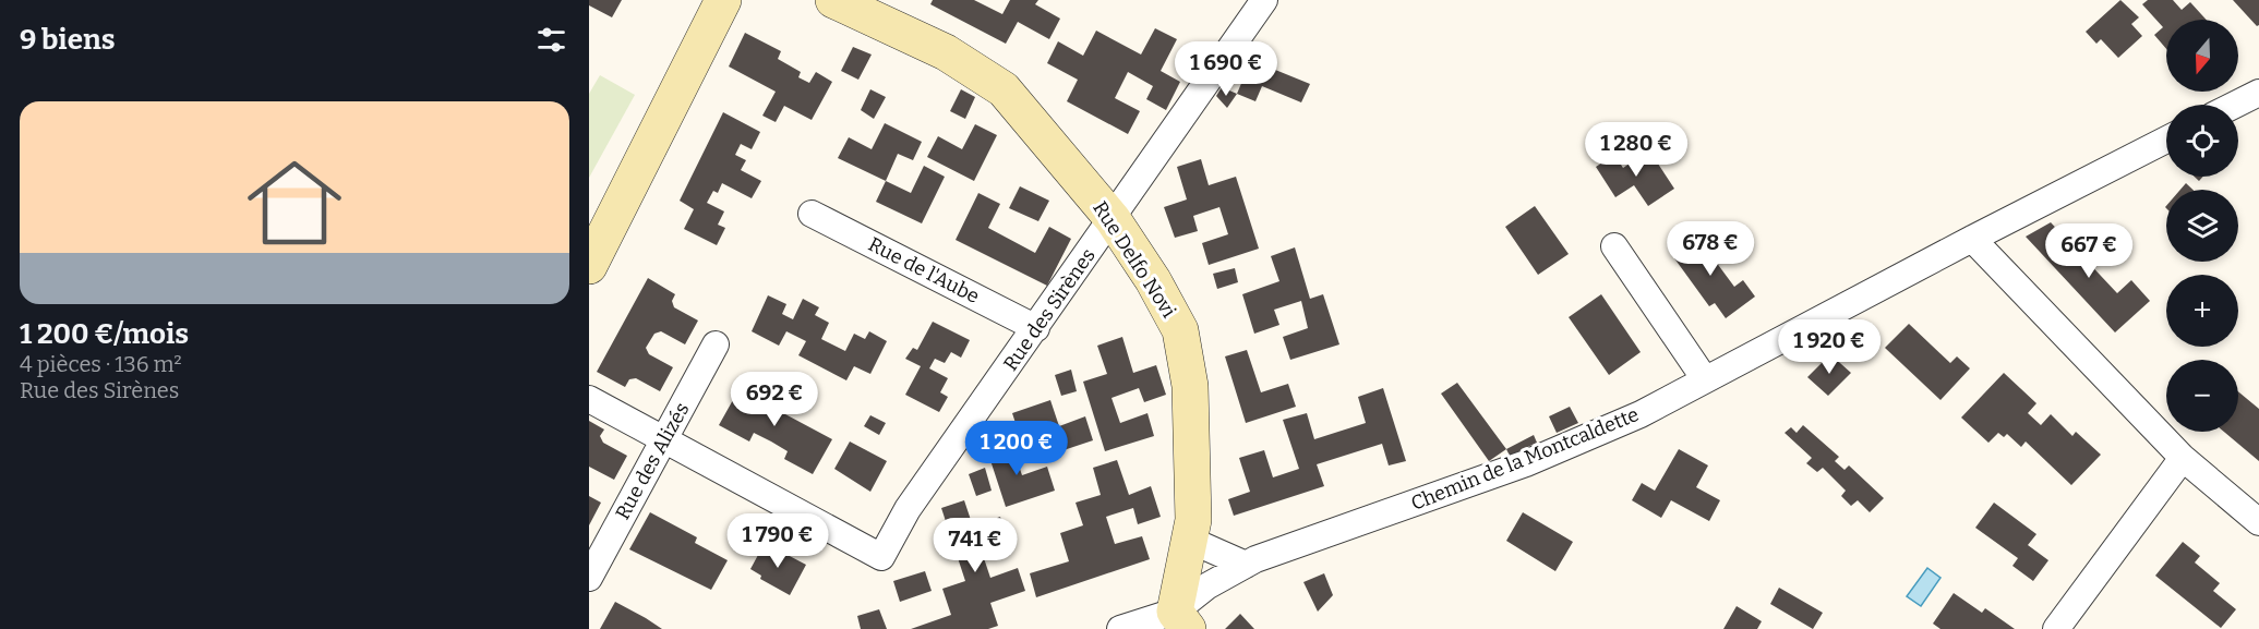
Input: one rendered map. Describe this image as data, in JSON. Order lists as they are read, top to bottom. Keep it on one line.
{"streets":{"street":["Rue Delfo Novi","Rue de l'Aube","Rue des Sirènes","Chemin de la Montcaldette","Rue des Alizés"]},"crossings":[["Rue Delfo Novi","Rue des Sirènes"],["Rue Delfo Novi","Chemin de la Montcaldette"],["Rue de l'Aube","Rue des Sirènes"],["Rue des Sirènes","Rue des Alizés"]],"north":"bottom","page":{"heading":"9 biens","map_buttons":["+","−"],"price":["1 690 €","1 280 €","678 €","667 €","1 920 €","692 €","1 200 €","1 790 €","741 €"],"list":[{"name":"1 200 €/mois","note":"4 pièces · 136 m² · Rue des Sirènes"}]}}
